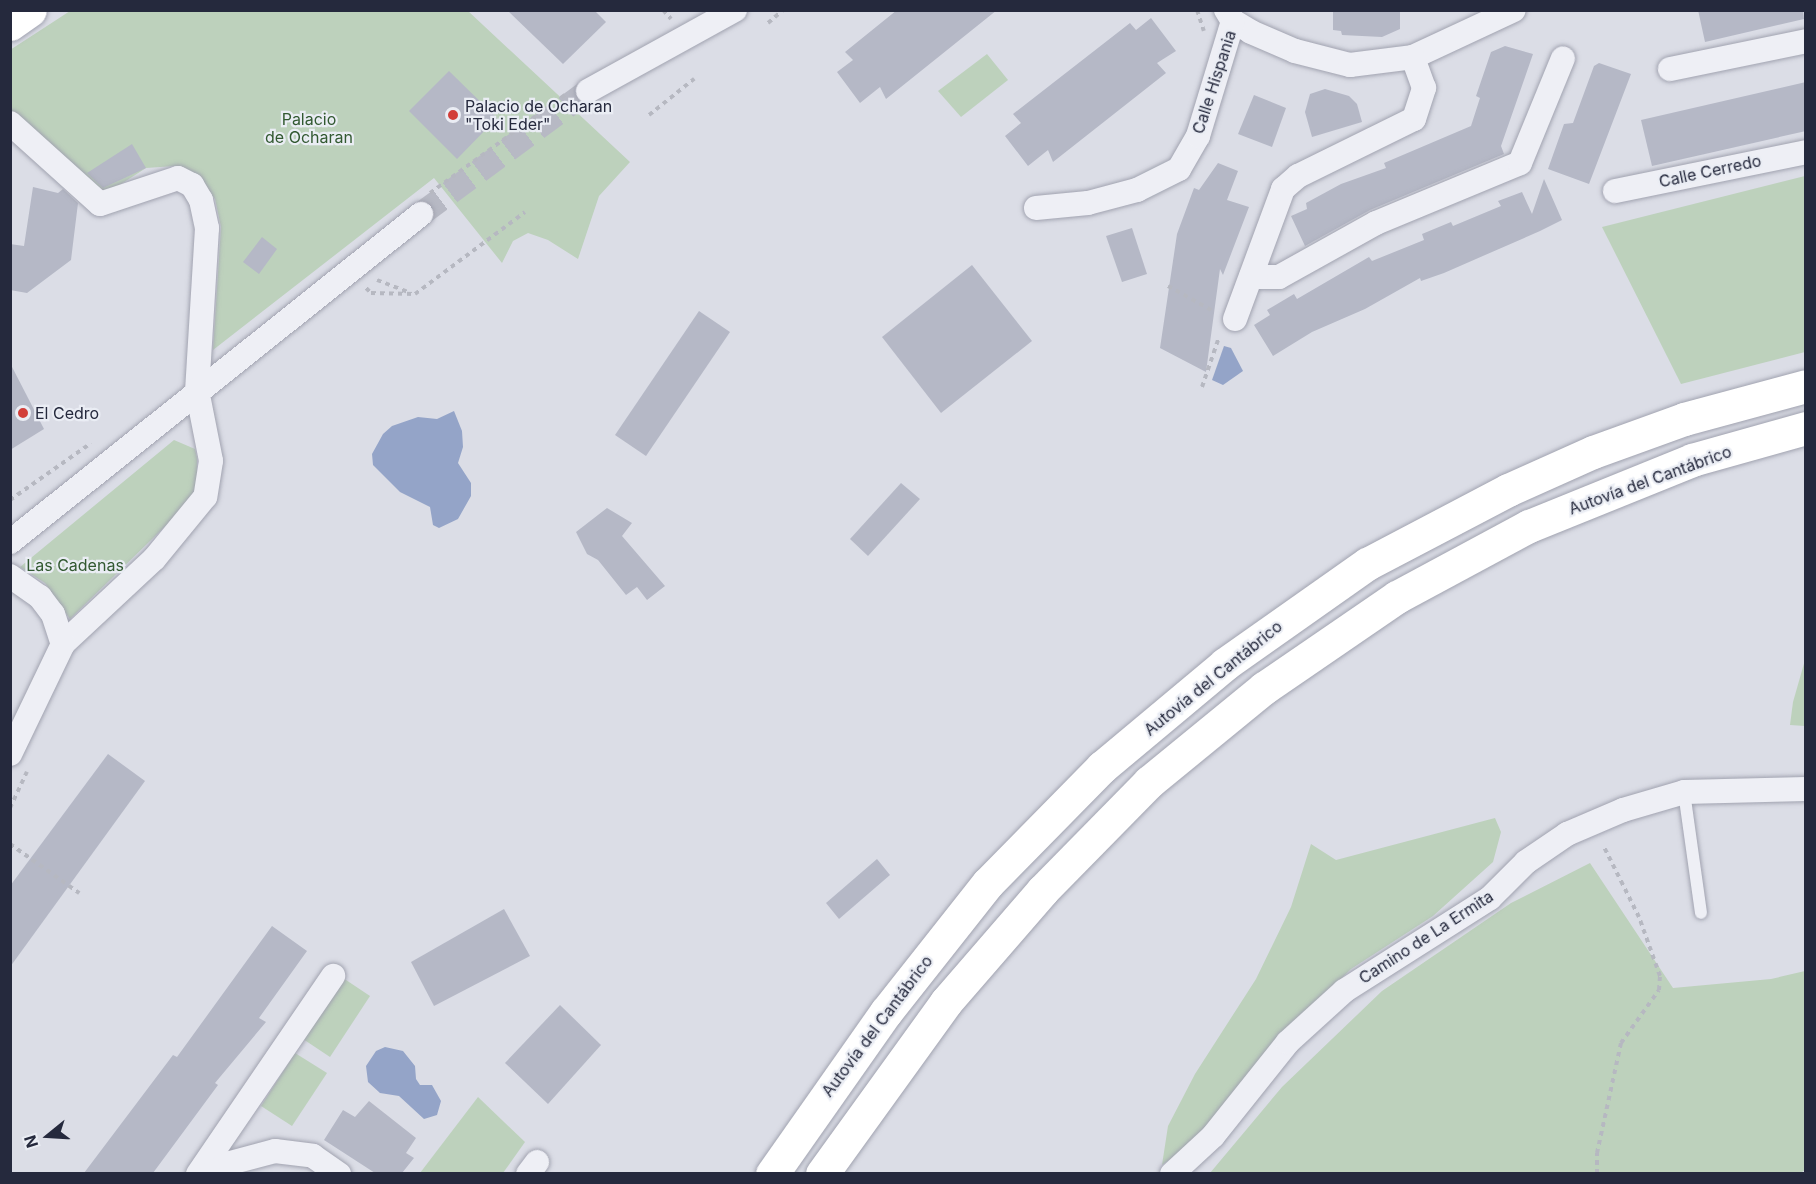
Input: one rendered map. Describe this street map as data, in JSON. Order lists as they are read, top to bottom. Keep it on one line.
{"streets":{"highway":["Autovía del Cantábrico"],"street":["Calle Hispania","Calle Cerredo","Camino de La Ermita"]},"parks":["Palacio de Ocharan","Las Cadenas"],"places":["Palacio de Ocharan \"Toki Eder\"","El Cedro"],"north":"left"}
